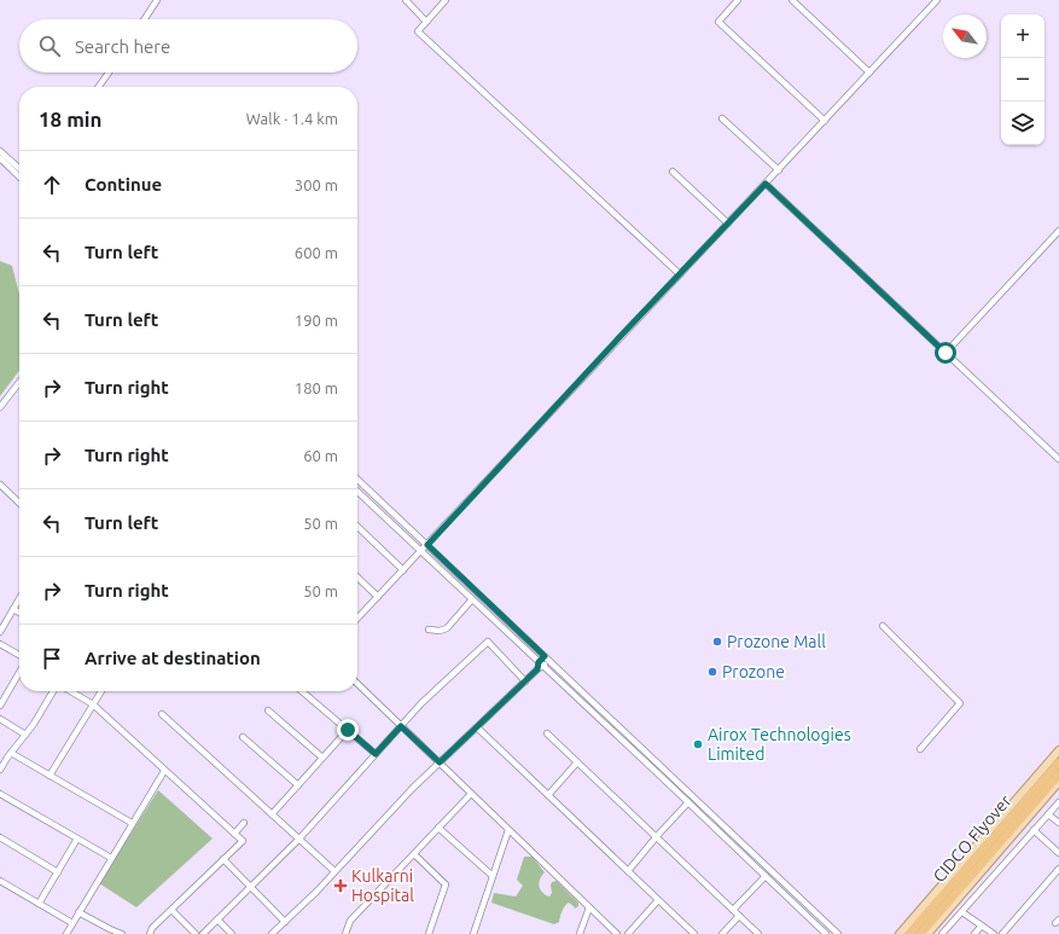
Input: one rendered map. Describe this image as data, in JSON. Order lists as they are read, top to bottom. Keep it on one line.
{"streets":{"highway":["CIDCO Flyover"]},"places":{"other":["Prozone Mall","Prozone","Airox Technologies Limited"],"health":["Kulkarni Hospital"]},"north":"top left","page":{"map_buttons":["+","−"],"search":"Search here","heading":["18 min","Walk · 1.4 km"],"list":[["Continue","300 m"],["Turn left","600 m"],["Turn left","190 m"],["Turn right","180 m"],["Turn right","60 m"],["Turn left","50 m"],["Turn right","50 m"],"Arrive at destination"]}}
